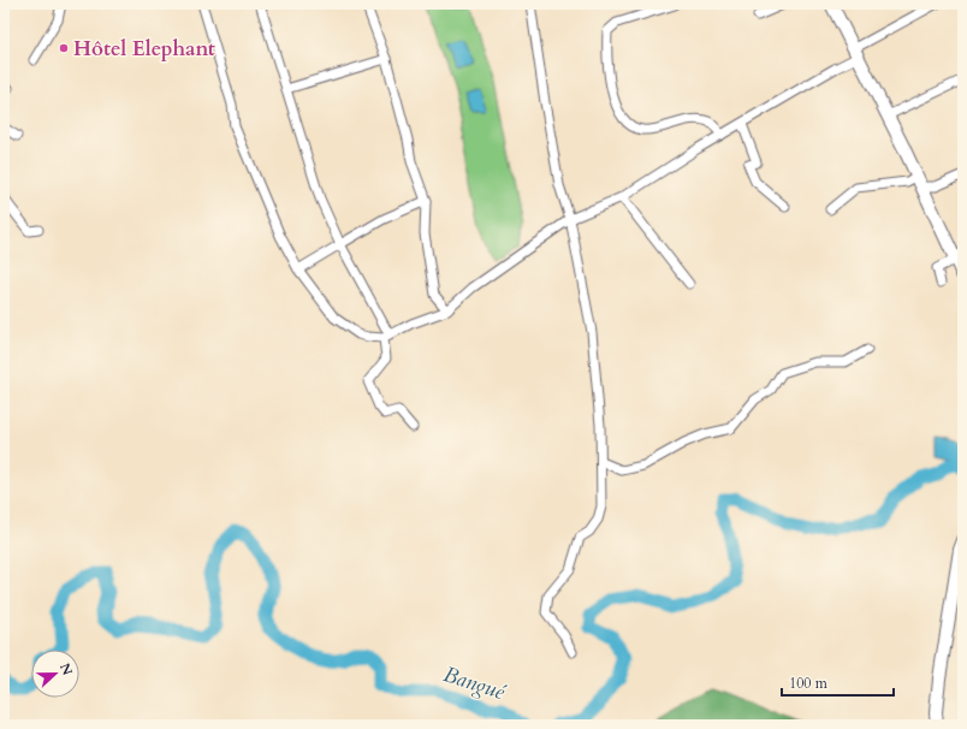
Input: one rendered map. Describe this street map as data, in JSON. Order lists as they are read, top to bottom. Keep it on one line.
{"water":["Bangué"],"places":["Hôtel Elephant"],"scale_bar":"100 m","north":"right"}
